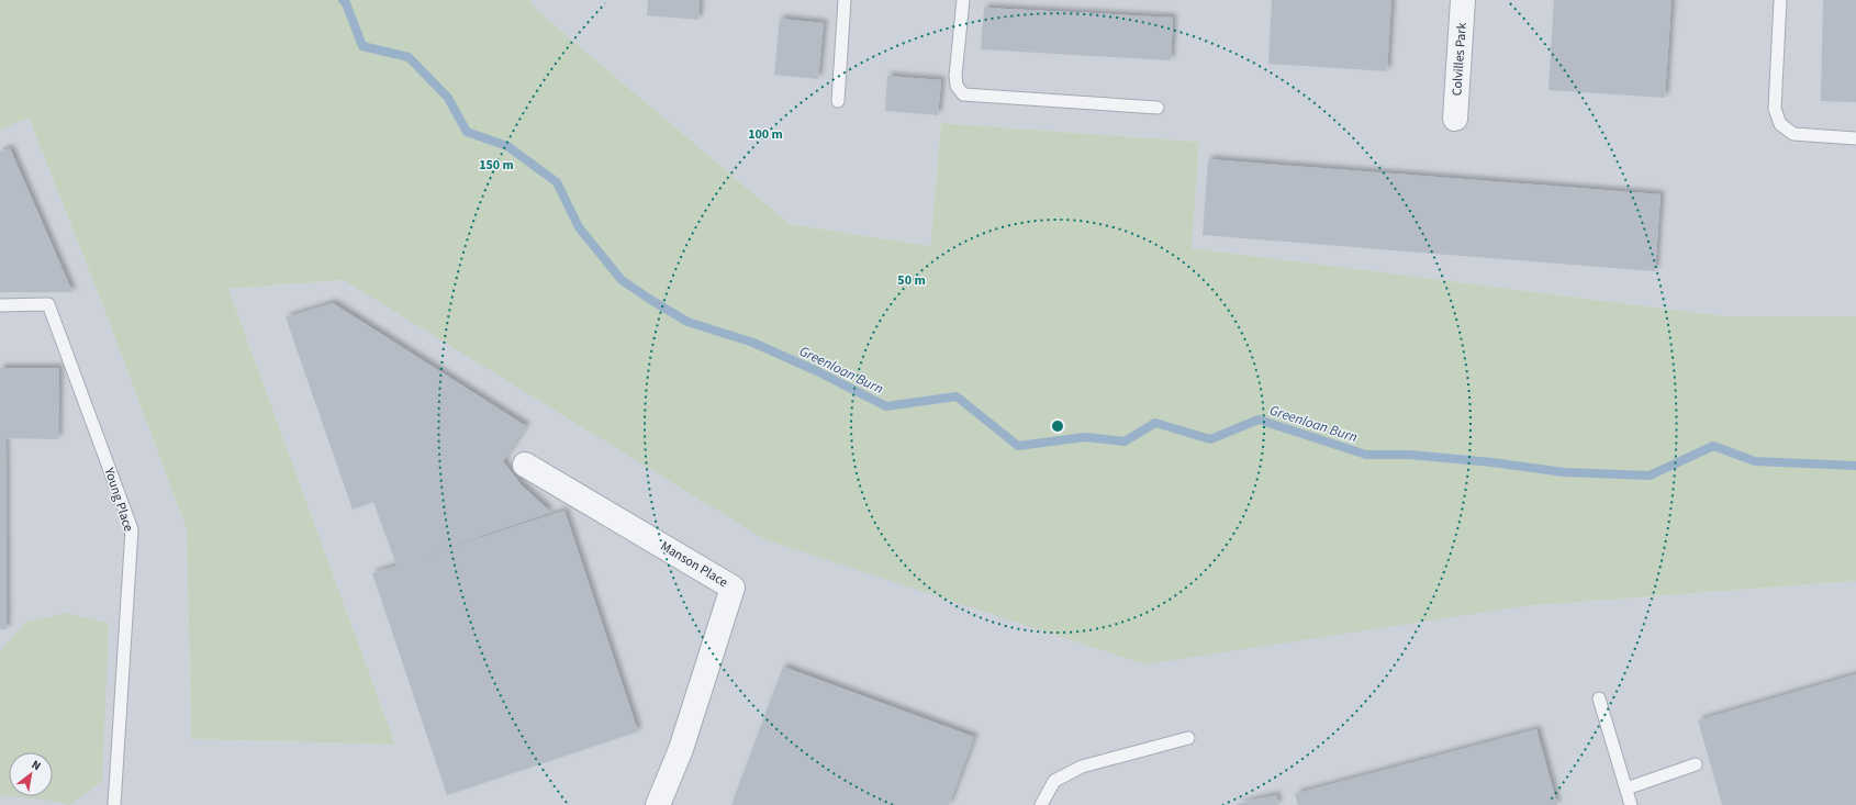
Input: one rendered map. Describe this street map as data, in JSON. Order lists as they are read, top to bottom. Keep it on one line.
{"streets":{"street":["Colvilles Park","Manson Place"],"lane":["Young Place"]},"water":["Greenloan Burn"],"north":"top right","rings":["100 m","150 m","50 m"]}
